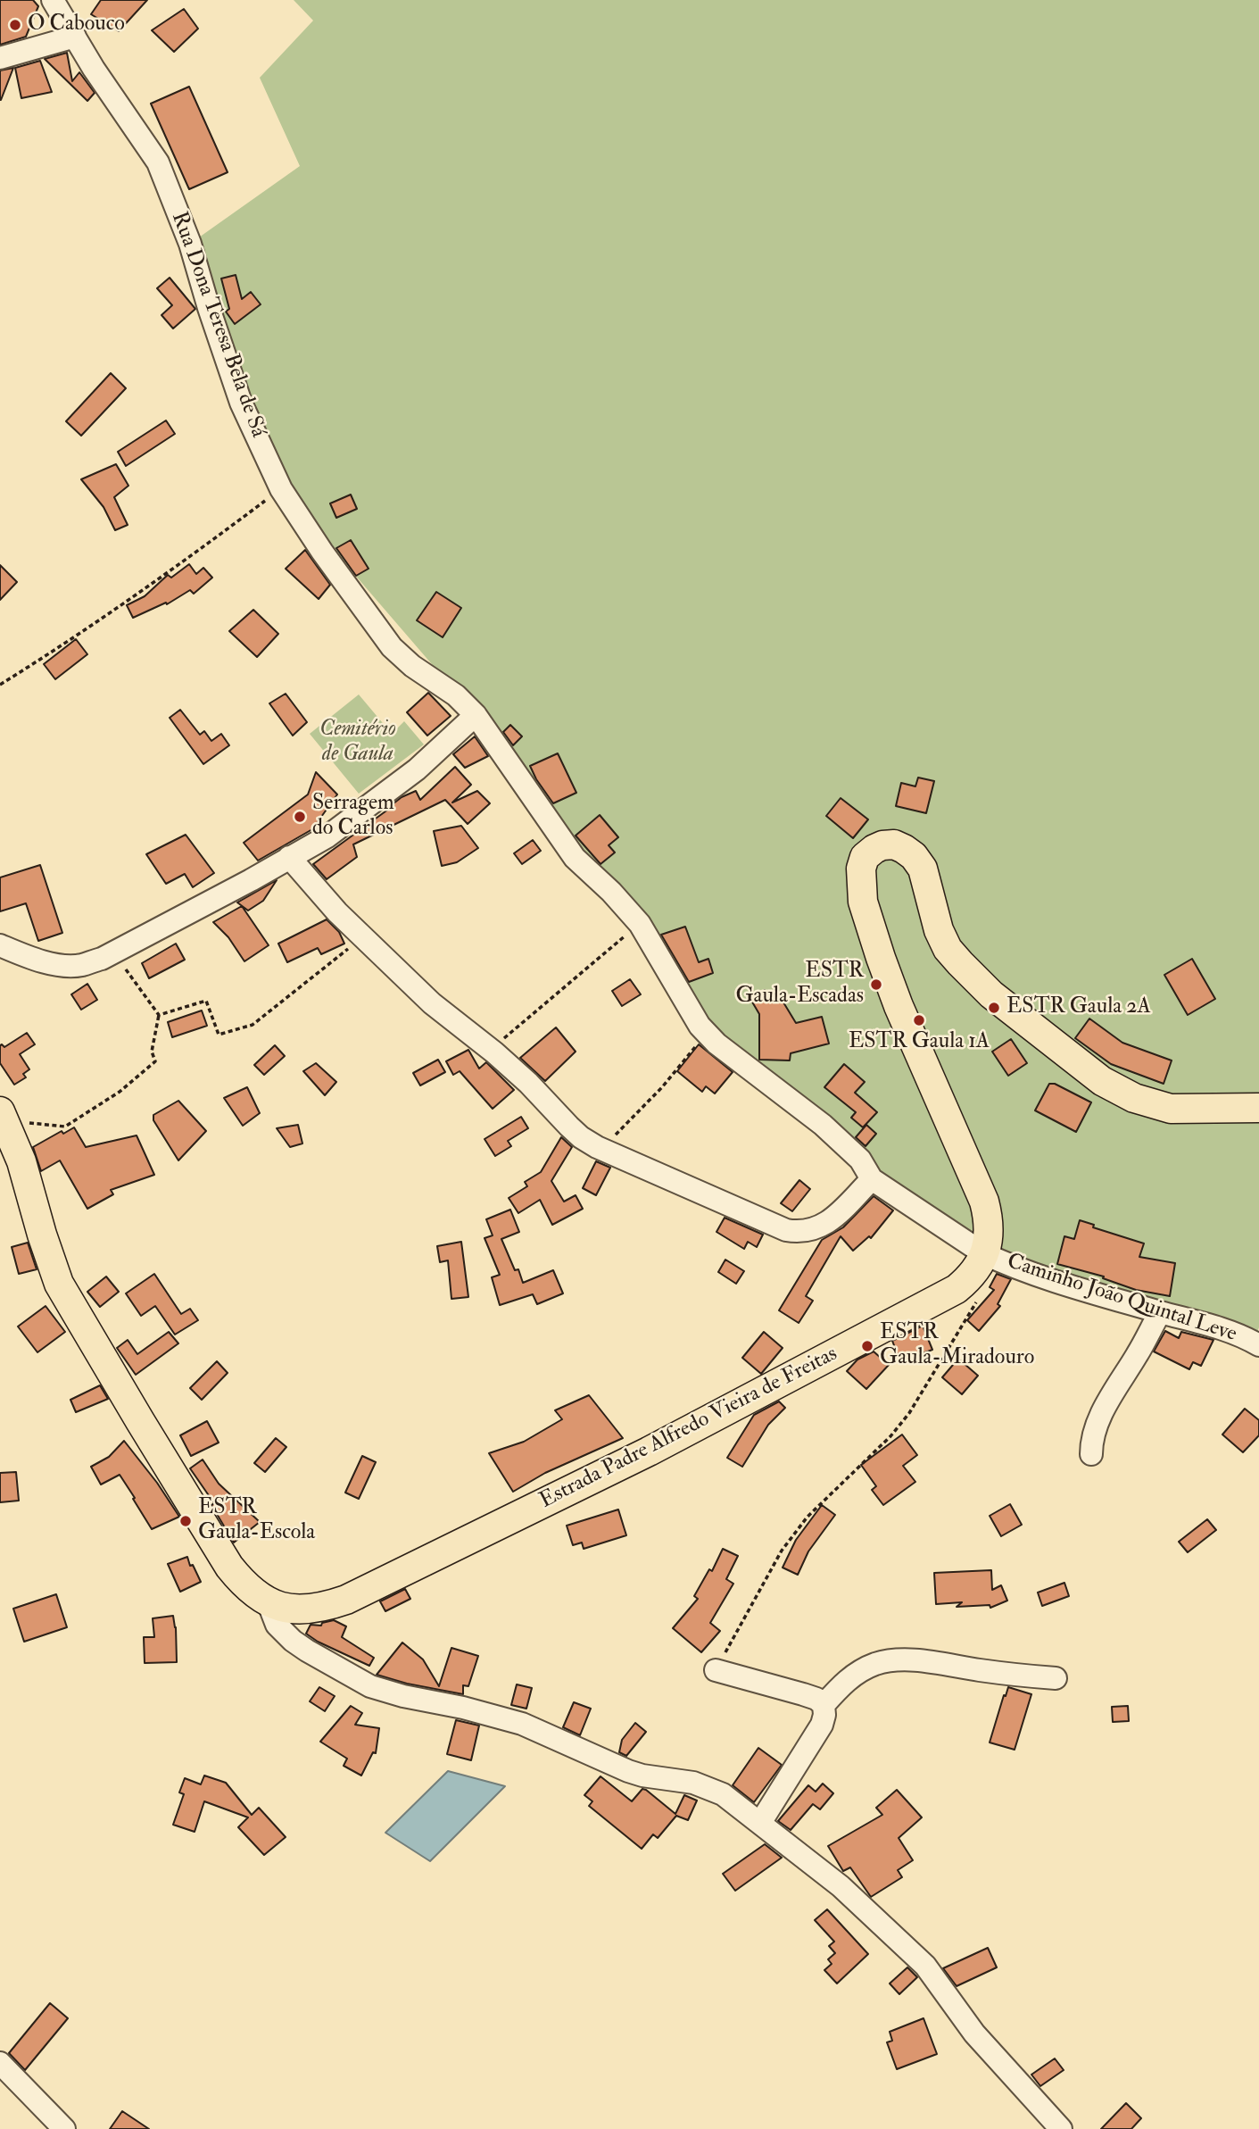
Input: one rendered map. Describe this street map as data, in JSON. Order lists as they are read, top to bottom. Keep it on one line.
{"streets":{"main road":["Estrada Padre Alfredo Vieira de Freitas"],"street":["Rua Dona Teresa Bela de Sá","Caminho João Quintal Leve"]},"crossings":[["Rua Dona Teresa Bela de Sá","Caminho João Quintal Leve"],["Rua Dona Teresa Bela de Sá","Estrada Padre Alfredo Vieira de Freitas"],["Caminho João Quintal Leve","Estrada Padre Alfredo Vieira de Freitas"]],"parks":["Cemitério de Gaula"],"places":["O Cabouco","Serragem do Carlos","ESTR Gaula-Escadas","ESTR Gaula 2A","ESTR Gaula 1A","ESTR Gaula-Miradouro","ESTR Gaula-Escola"]}
